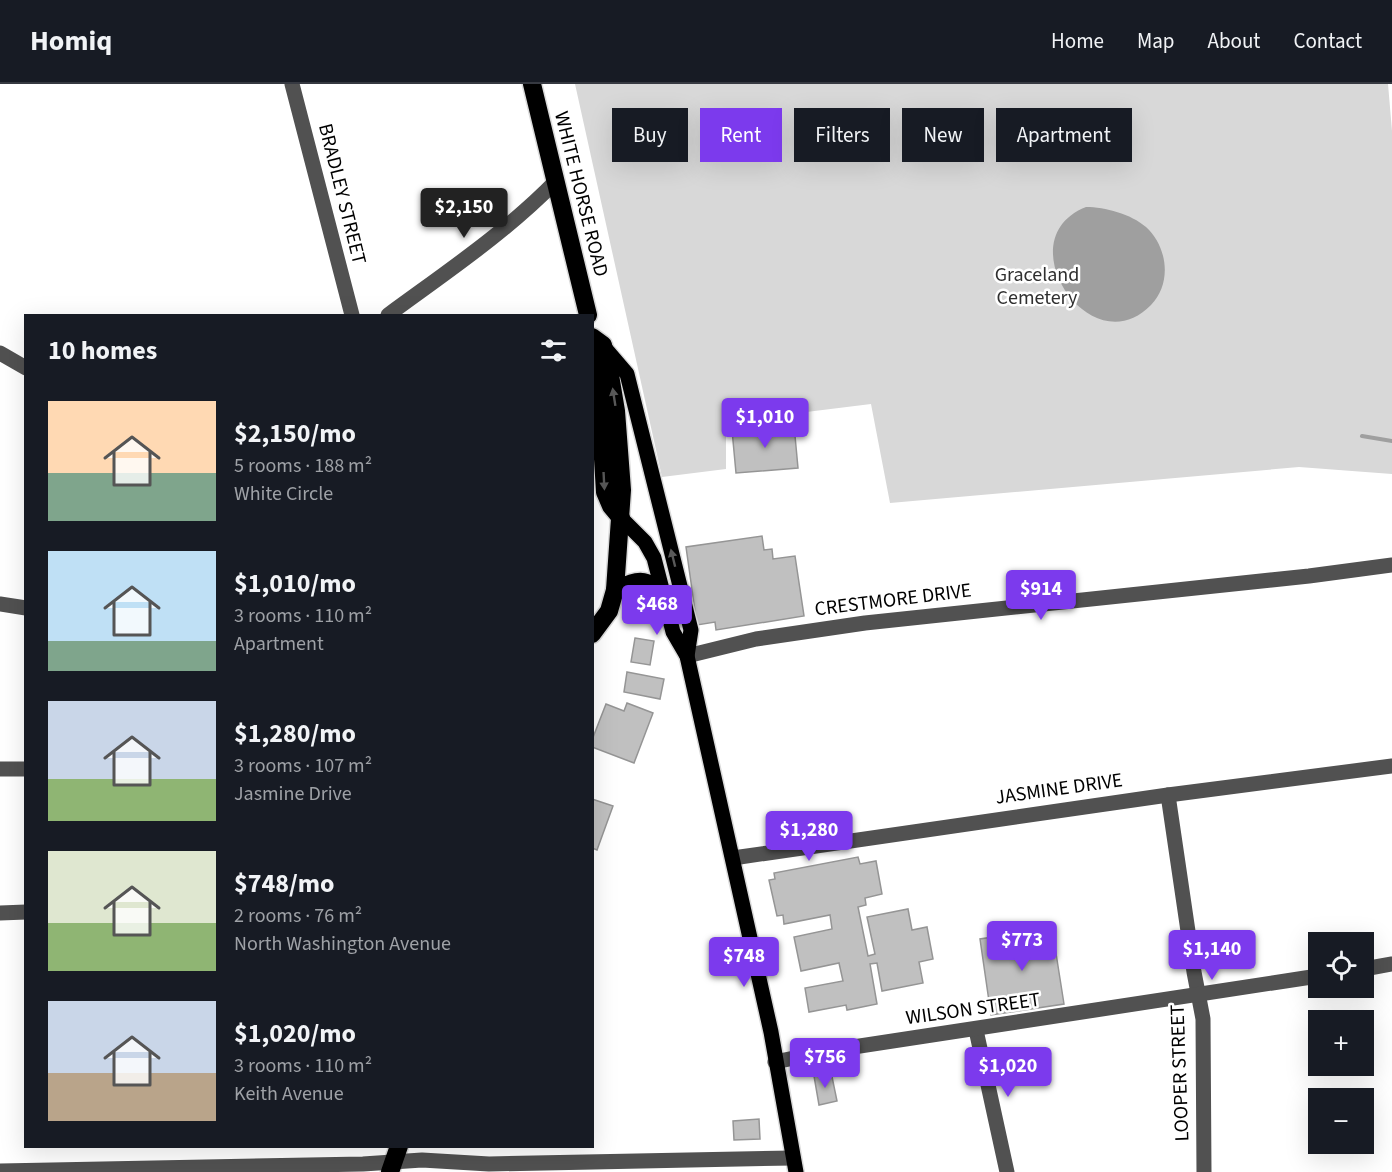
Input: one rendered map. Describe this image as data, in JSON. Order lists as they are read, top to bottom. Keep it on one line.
{"streets":{"highway":["WHITE HORSE ROAD"],"street":["BRADLEY STREET","CRESTMORE DRIVE","JASMINE DRIVE","WILSON STREET","LOOPER STREET"]},"crossings":[["JASMINE DRIVE","LOOPER STREET"],["WILSON STREET","LOOPER STREET"]],"parks":["Graceland Cemetery"],"page":{"header":"Homiq","nav":["Home","Map","About","Contact"],"chip":["Buy","Rent","Filters","New","Apartment"],"price":["$2,150","$1,010","$914","$468","$1,280","$773","$1,140","$748","$756","$1,020"],"heading":"10 homes","list":[{"name":"$2,150/mo","note":"5 rooms · 188 m² · White Circle"},{"name":"$1,010/mo","note":"3 rooms · 110 m² · Apartment"},{"name":"$1,280/mo","note":"3 rooms · 107 m² · Jasmine Drive"},{"name":"$748/mo","note":"2 rooms · 76 m² · North Washington Avenue"},{"name":"$1,020/mo","note":"3 rooms · 110 m² · Keith Avenue"}],"map_buttons":["+","−"]}}
